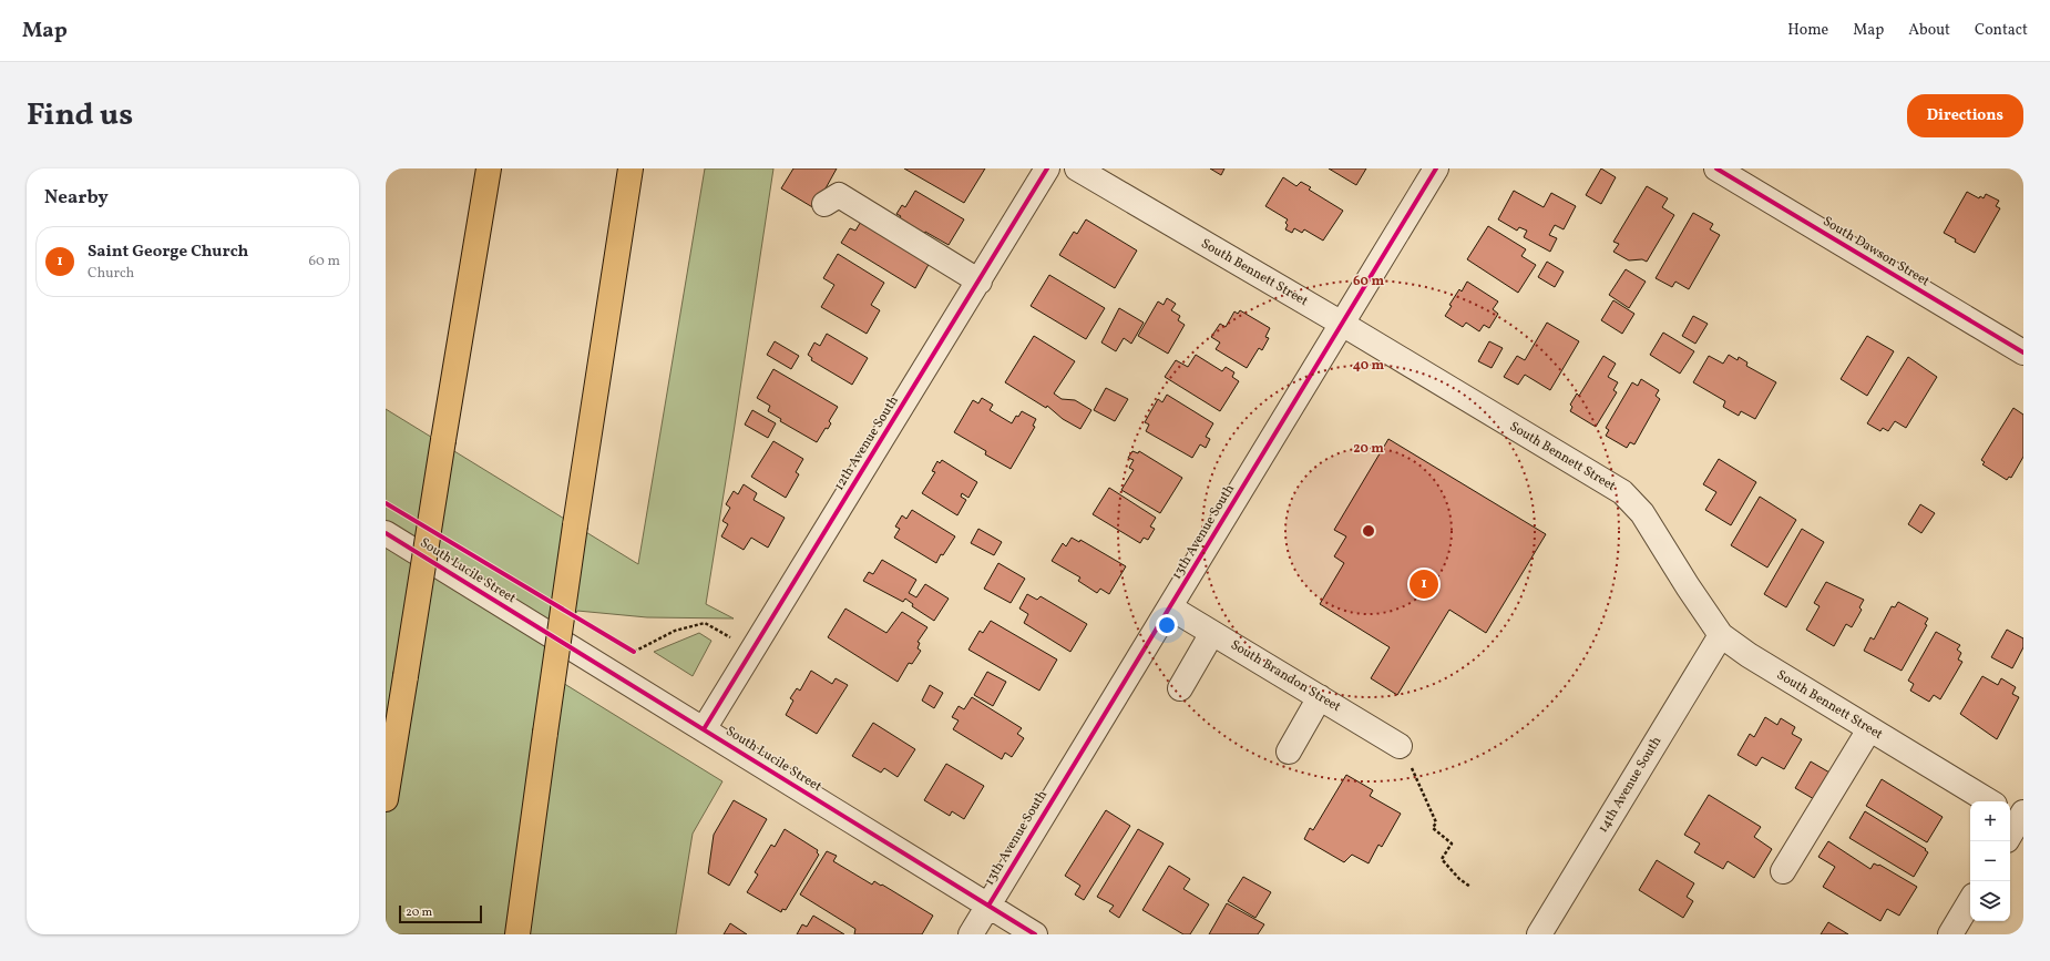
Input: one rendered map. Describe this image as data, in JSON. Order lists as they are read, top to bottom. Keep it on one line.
{"streets":{"street":["South Dawson Street","South Bennett Street","12th Avenue South","13th Avenue South","South Lucile Street","South Brandon Street","14th Avenue South"]},"crossings":[["South Bennett Street","13th Avenue South"],["South Bennett Street","14th Avenue South"],["12th Avenue South","South Lucile Street"],["13th Avenue South","South Lucile Street"],["13th Avenue South","South Brandon Street"]],"scale_bar":"20 m","page":{"header":"Map","nav":["Home","Map","About","Contact"],"title":"Find us","buttons":"Directions","heading":"Nearby","list":[{"mark":"1","name":"Saint George Church","note":"Church","value":"60 m"}],"pins":"1","map_buttons":["+","−"],"scale":"20 m"},"rings":["60 m","40 m","20 m"]}
